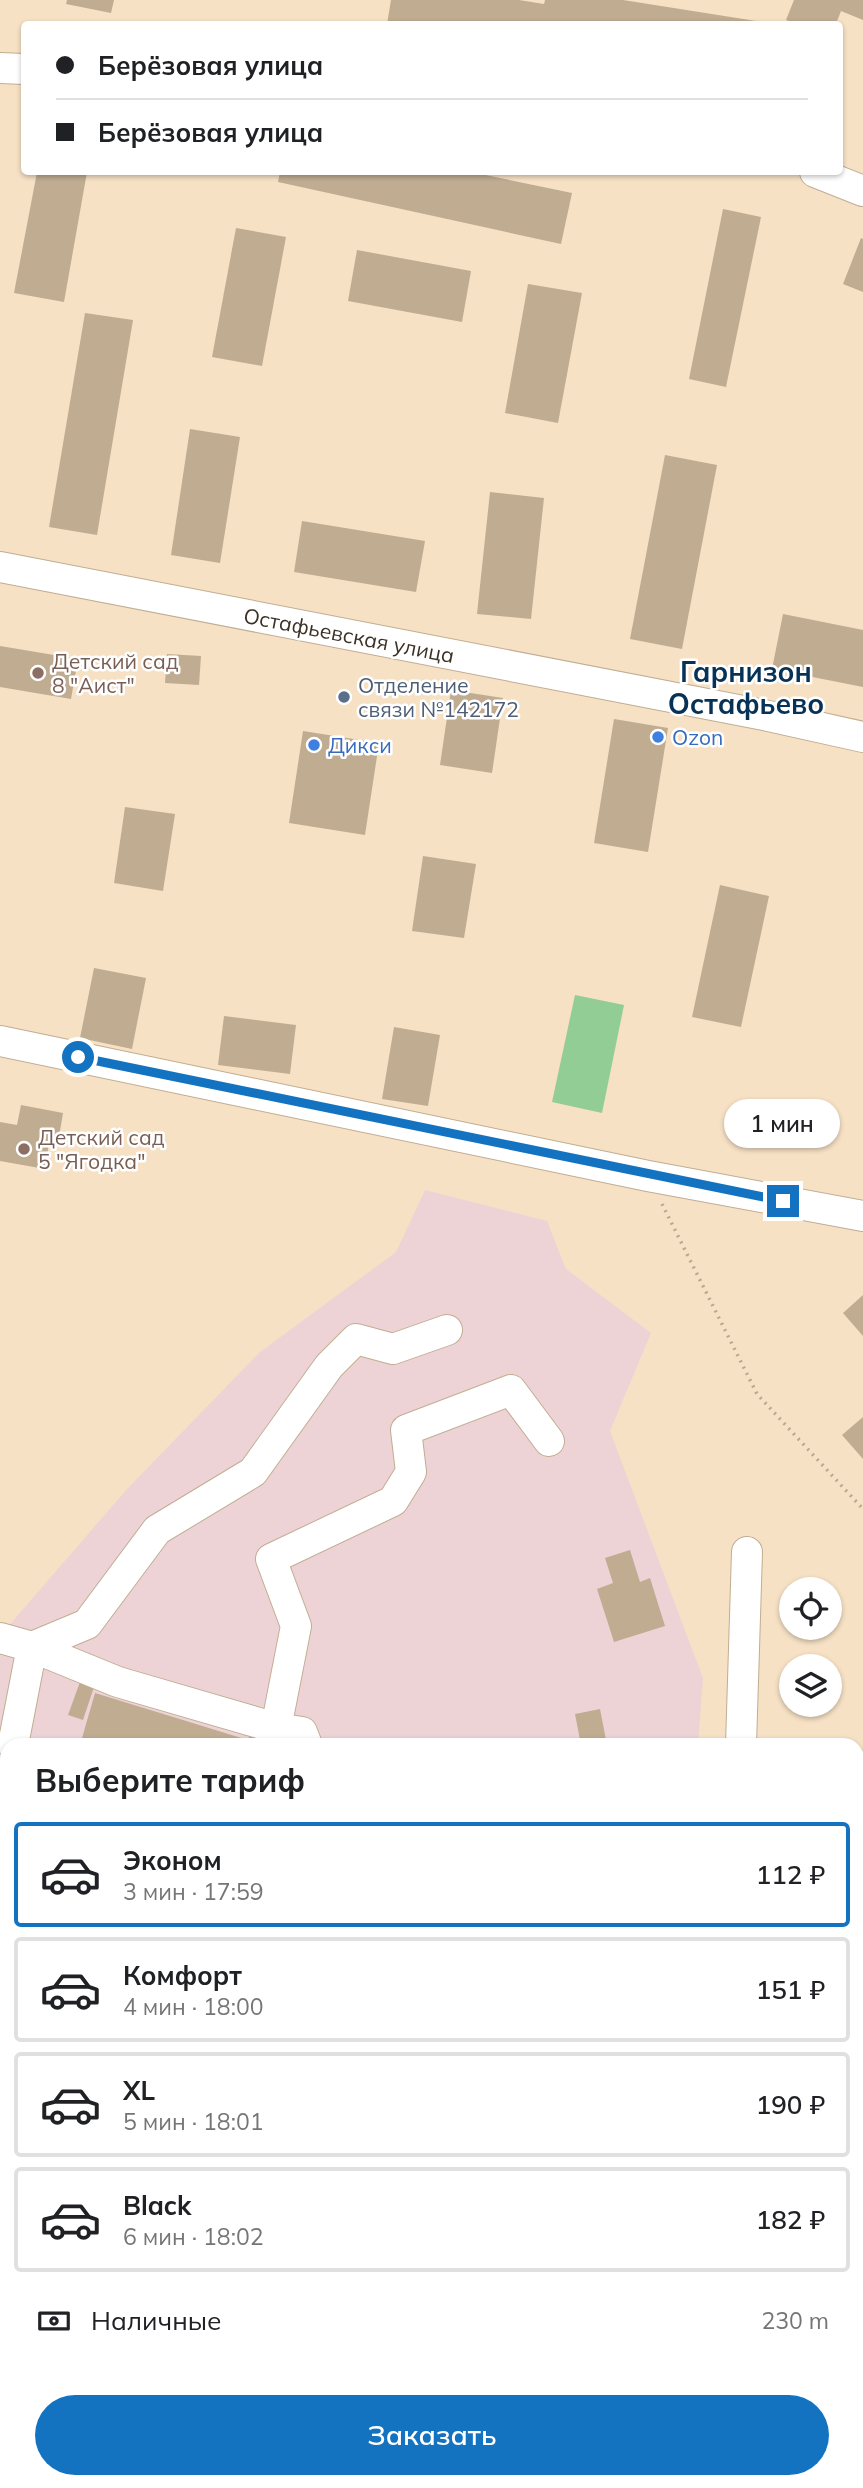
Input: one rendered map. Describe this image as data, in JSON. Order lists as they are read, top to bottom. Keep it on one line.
{"streets":{"street":["Остафьевская улица"]},"districts":["Гарнизон Остафьево"],"places":["Детский сад 8 \"Аист\"","Отделение связи №142172","Ozon","Дикси","Детский сад 5 \"Ягодка\""],"page":{"banner":["Берёзовая улица","Берёзовая улица"],"bubble":"1 мин","heading":"Выберите тариф","list":[{"name":"Эконом","note":"3 мин · 17:59","value":"112 ₽"},{"name":"Комфорт","note":"4 мин · 18:00","value":"151 ₽"},{"name":"XL","note":"5 мин · 18:01","value":"190 ₽"},{"name":"Black","note":"6 мин · 18:02","value":"182 ₽"}],"pay":["Наличные","230 m"],"buttons":"Заказать"}}
